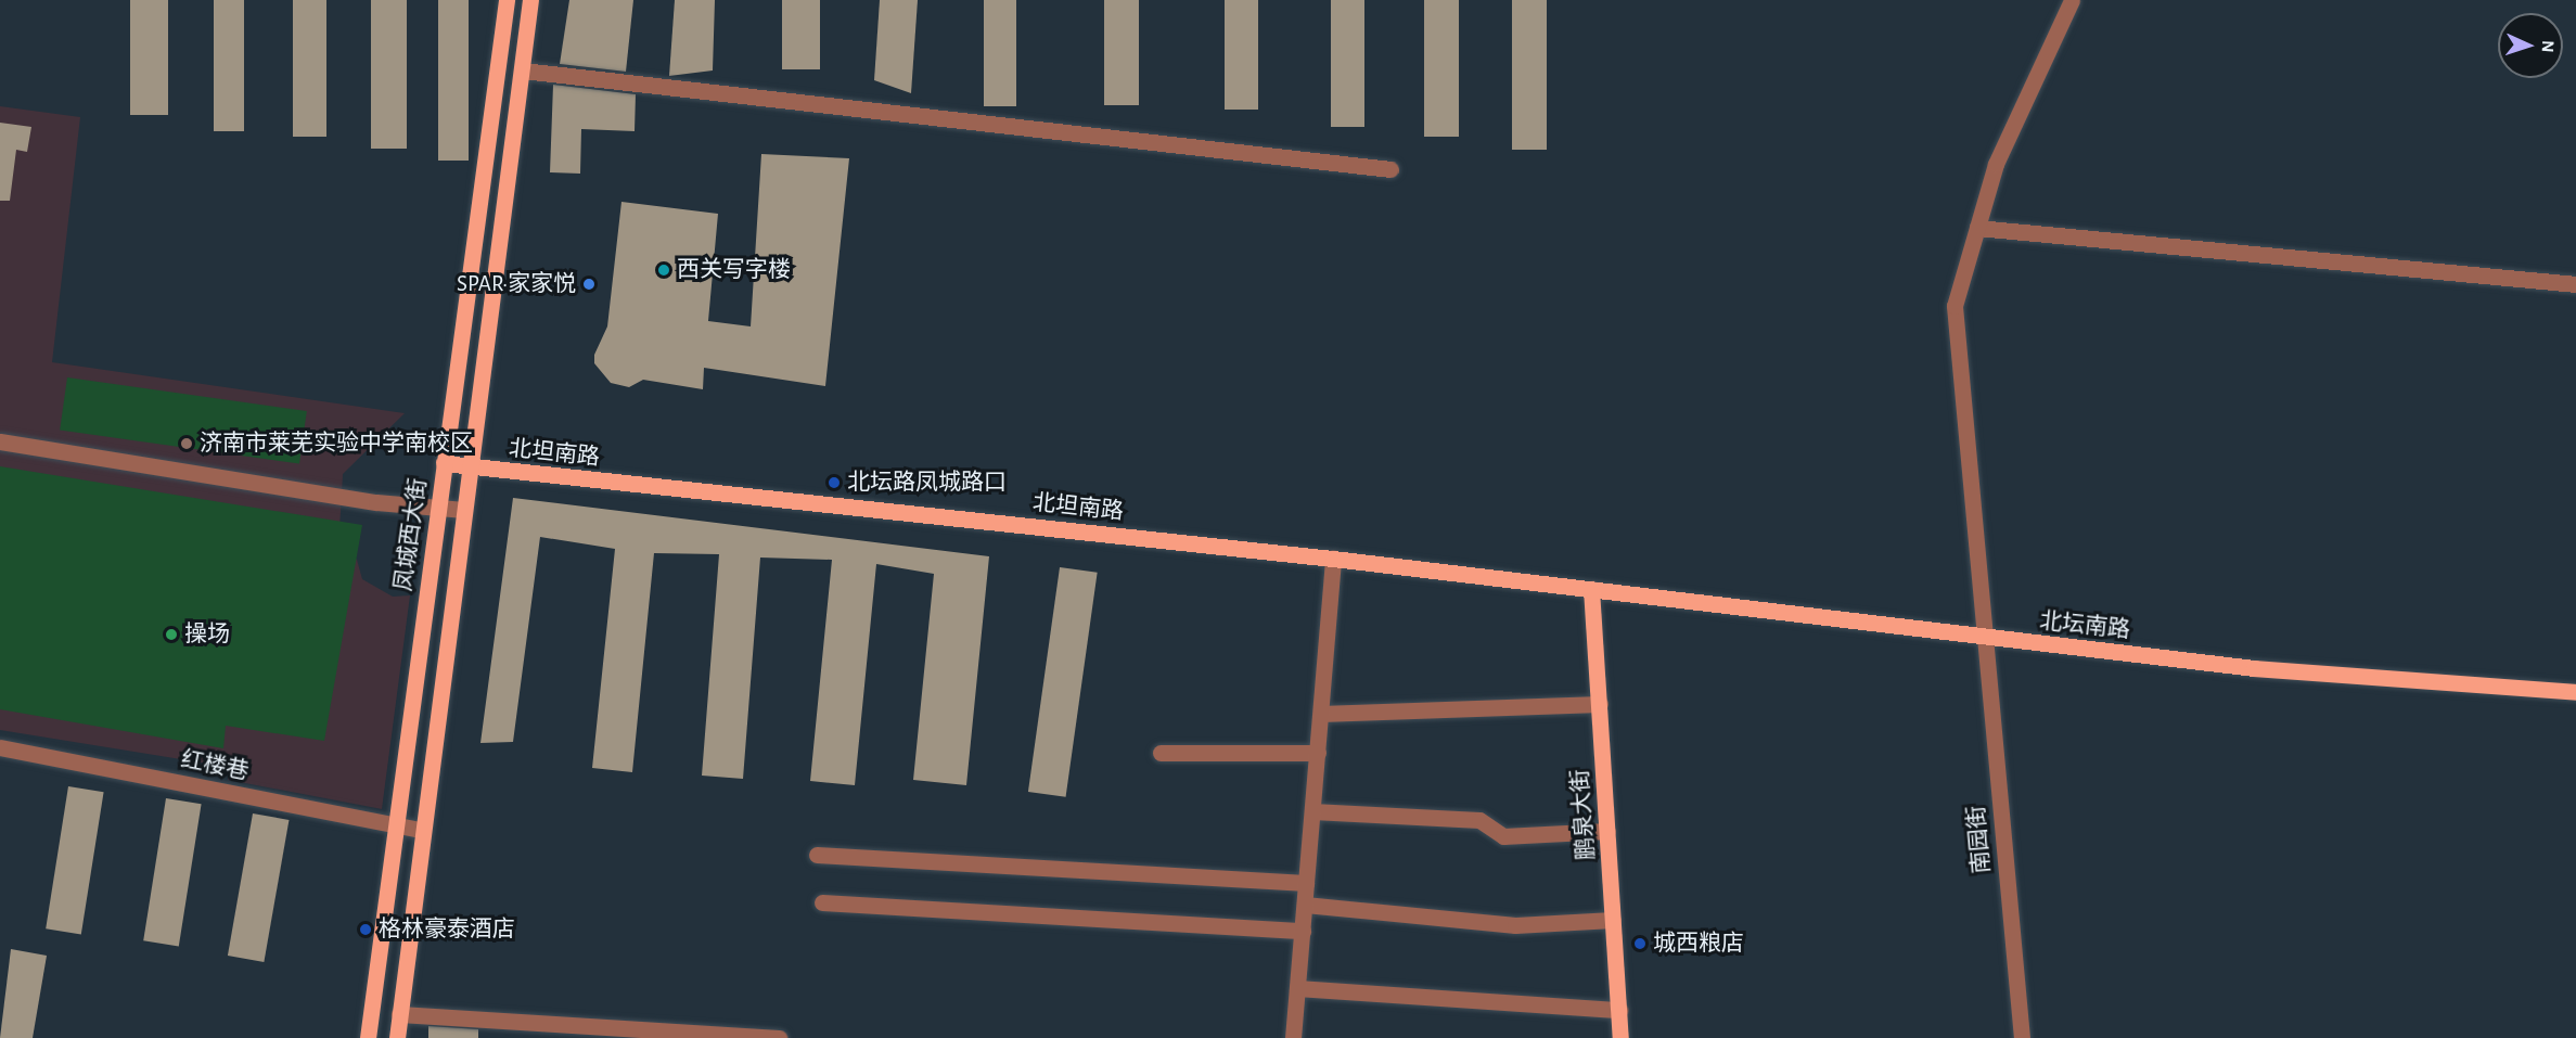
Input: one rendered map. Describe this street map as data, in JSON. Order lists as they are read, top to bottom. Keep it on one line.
{"streets":{"main road":["北坦南路","凤城西大街","北坛南路","鹏泉大街"],"street":["红楼巷","南园街"]},"crossings":[["北坦南路","凤城西大街"],["北坦南路","北坛南路"],["北坦南路","鹏泉大街"],["凤城西大街","红楼巷"],["北坛南路","鹏泉大街"],["北坛南路","南园街"]],"places":["西关写字楼","SPAR·家家悦","济南市莱芜实验中学南校区","北坛路凤城路口","操场","格林豪泰酒店","城西粮店"],"north":"right"}
